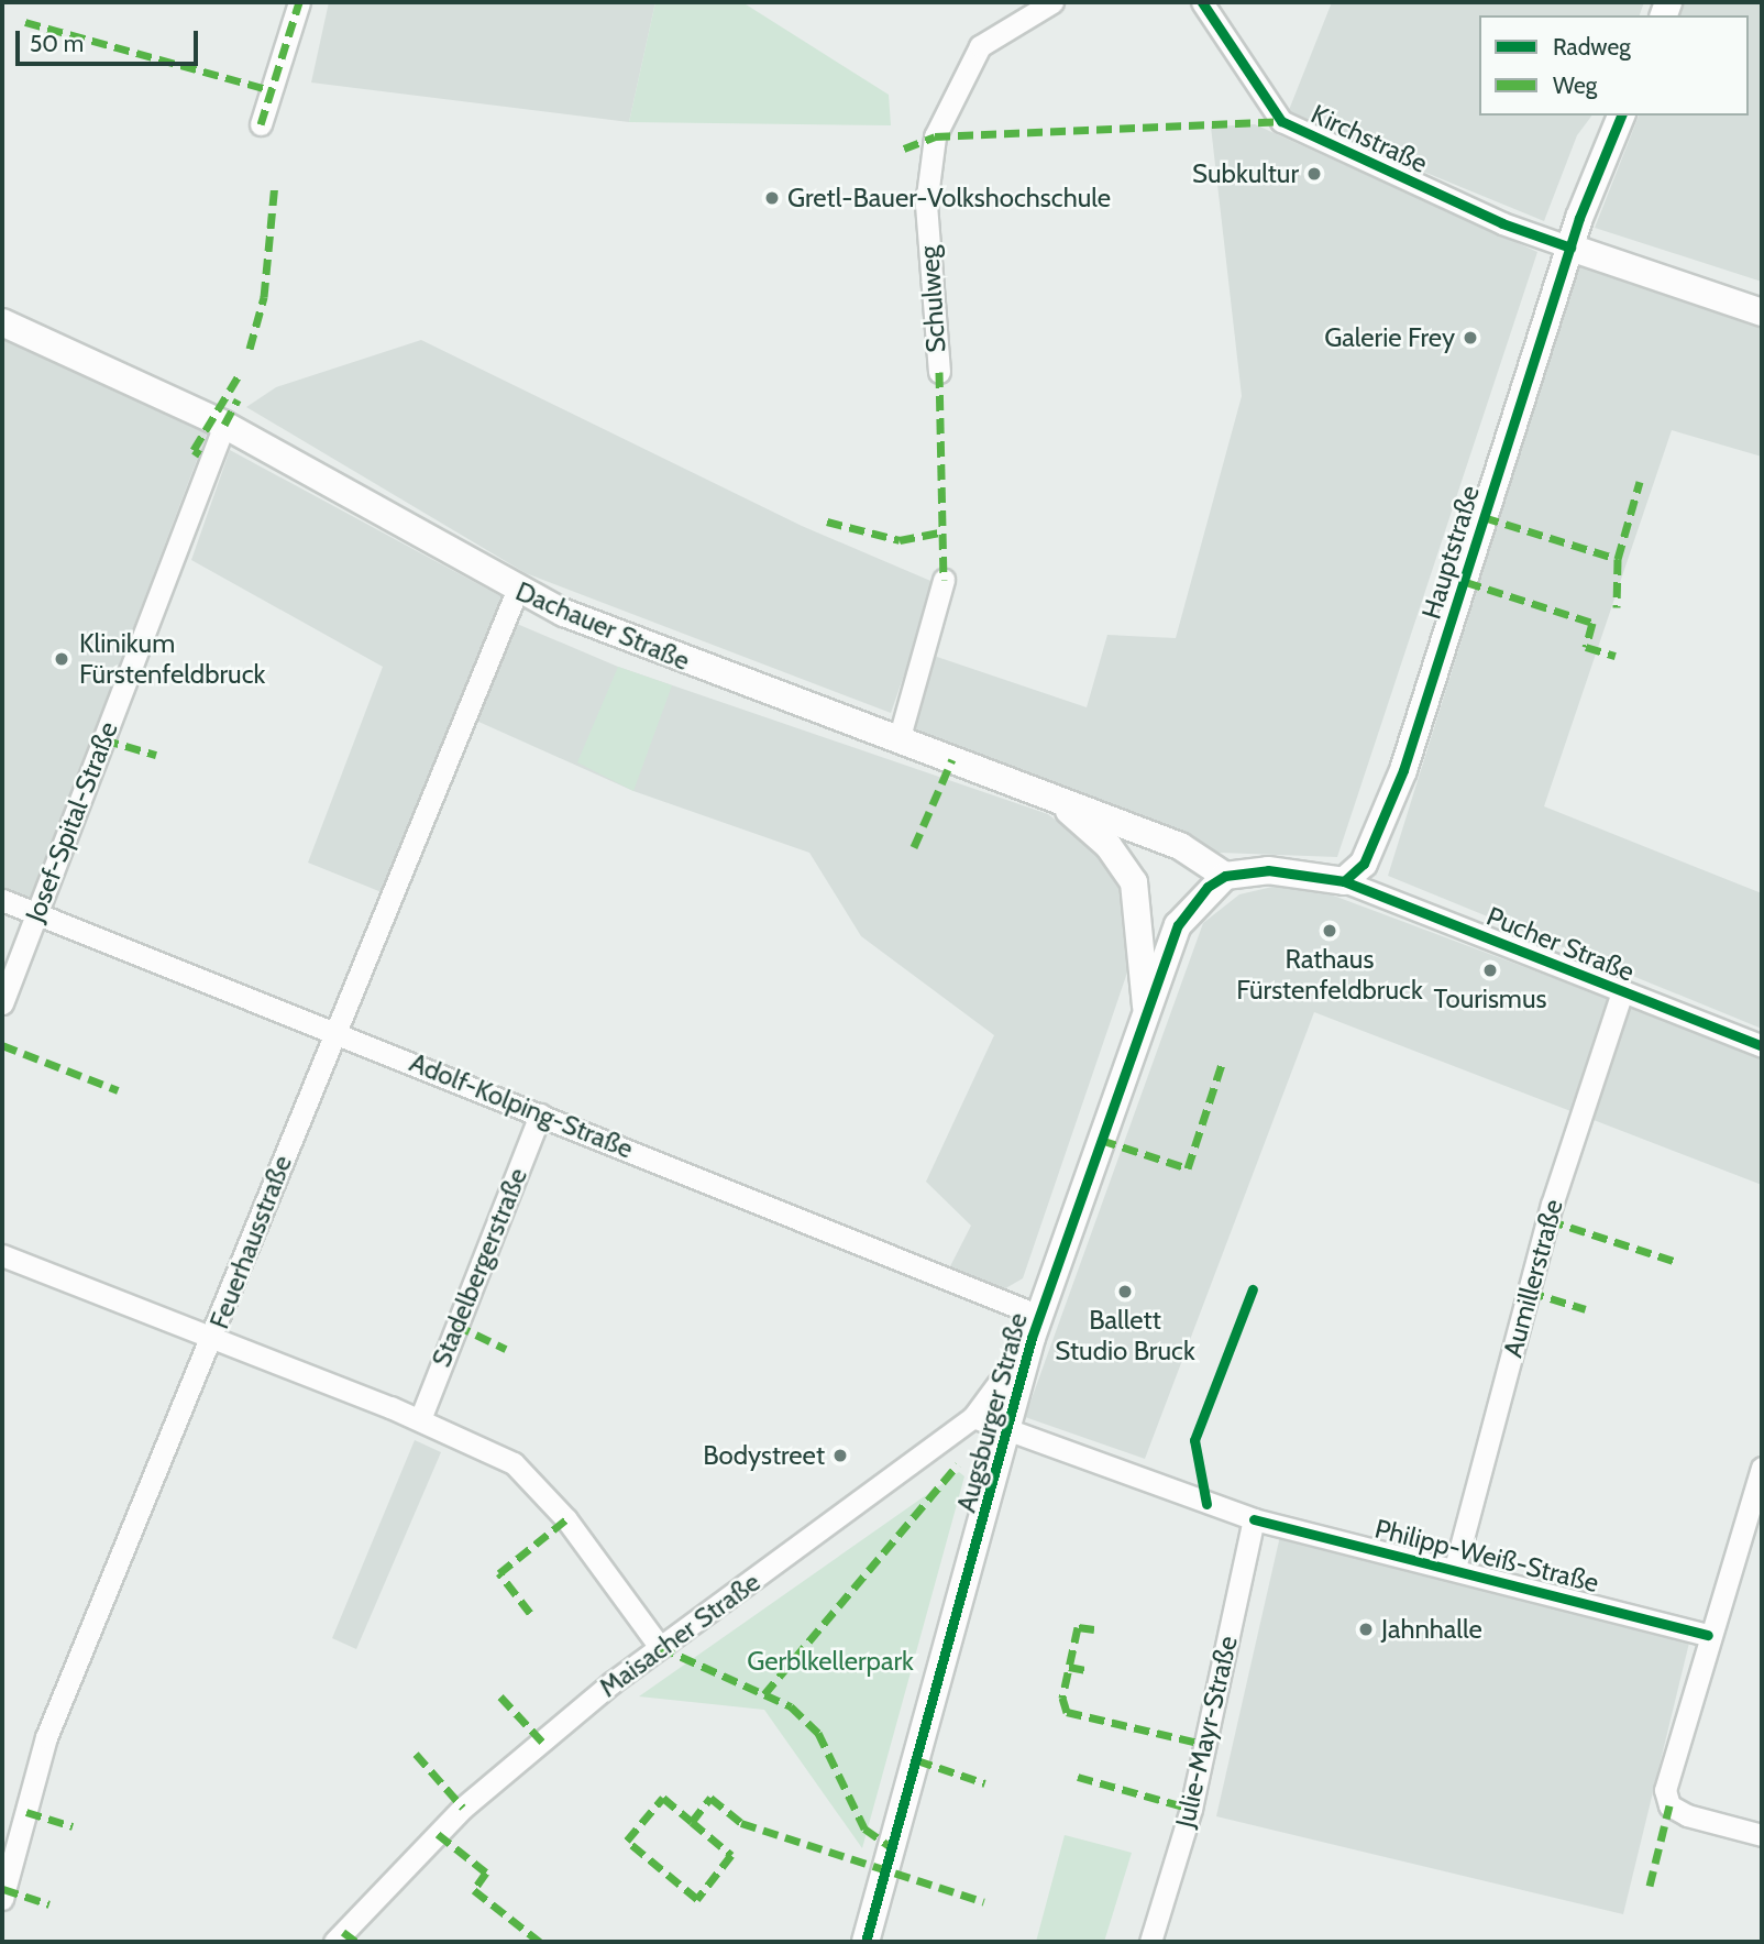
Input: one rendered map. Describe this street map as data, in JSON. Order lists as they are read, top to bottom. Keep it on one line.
{"streets":{"street":["Kirchstraße","Schulweg","Hauptstraße","Dachauer Straße","Josef-Spital-Straße","Pucher Straße","Adolf-Kolping-Straße","Feuerhausstraße","Stadelbergerstraße","Aumillerstraße","Augsburger Straße","Philipp-Weiß-Straße","Maisacher Straße","Julie-Mayr-Straße"]},"crossings":[["Kirchstraße","Hauptstraße"],["Hauptstraße","Pucher Straße"],["Dachauer Straße","Josef-Spital-Straße"],["Dachauer Straße","Feuerhausstraße"],["Dachauer Straße","Augsburger Straße"],["Josef-Spital-Straße","Adolf-Kolping-Straße"],["Pucher Straße","Aumillerstraße"],["Adolf-Kolping-Straße","Feuerhausstraße"],["Adolf-Kolping-Straße","Stadelbergerstraße"],["Adolf-Kolping-Straße","Augsburger Straße"],["Adolf-Kolping-Straße","Maisacher Straße"],["Aumillerstraße","Philipp-Weiß-Straße"],["Augsburger Straße","Philipp-Weiß-Straße"],["Augsburger Straße","Maisacher Straße"],["Philipp-Weiß-Straße","Maisacher Straße"],["Philipp-Weiß-Straße","Julie-Mayr-Straße"]],"parks":["Gerblkellerpark"],"places":["Subkultur","Gretl-Bauer-Volkshochschule","Galerie Frey","Klinikum Fürstenfeldbruck","Rathaus Fürstenfeldbruck","Tourismus","Ballett Studio Bruck","Bodystreet","Jahnhalle"],"legend":["Radweg","Weg"],"scale_bar":"50 m"}
